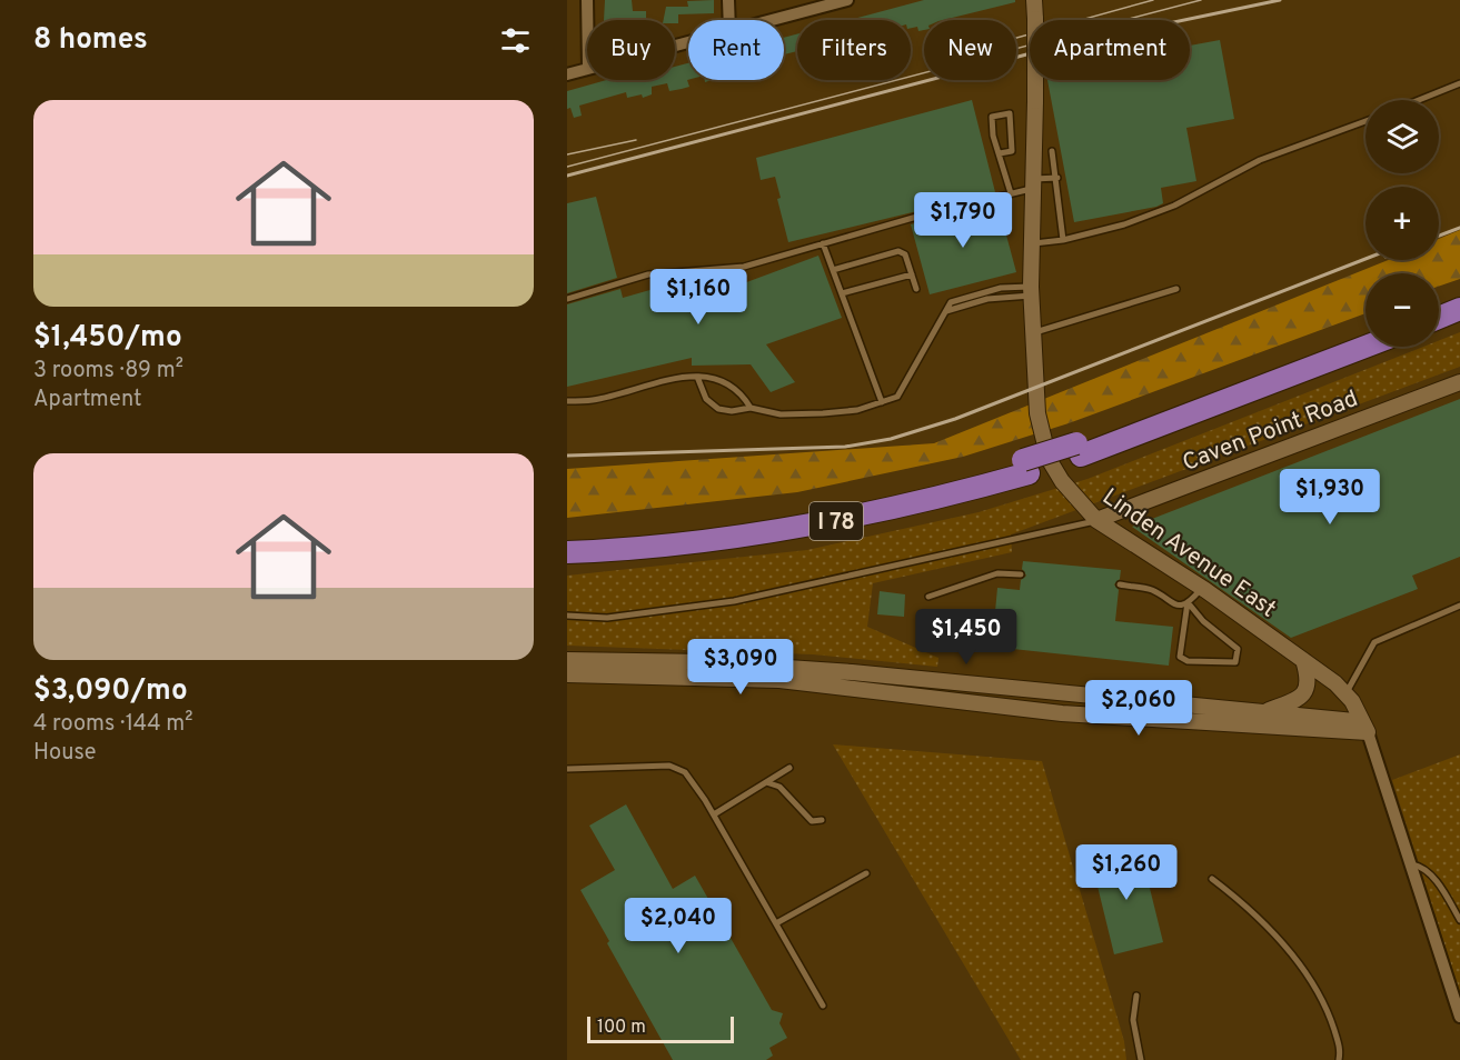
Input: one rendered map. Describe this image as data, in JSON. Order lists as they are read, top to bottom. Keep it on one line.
{"streets":{"highway":["I 78"],"street":["Caven Point Road","Linden Avenue East"]},"crossings":[["Caven Point Road","Linden Avenue East"]],"scale_bar":"100 m","page":{"heading":"8 homes","chip":["Buy","Rent","Filters","New","Apartment"],"list":[{"name":"$1,450/mo","note":"3 rooms · 89 m² · Apartment"},{"name":"$3,090/mo","note":"4 rooms · 144 m² · House"}],"map_buttons":["+","−"],"price":["$1,790","$1,160","$1,930","$1,450","$3,090","$2,060","$1,260","$2,040"],"scale":"100 m"}}
